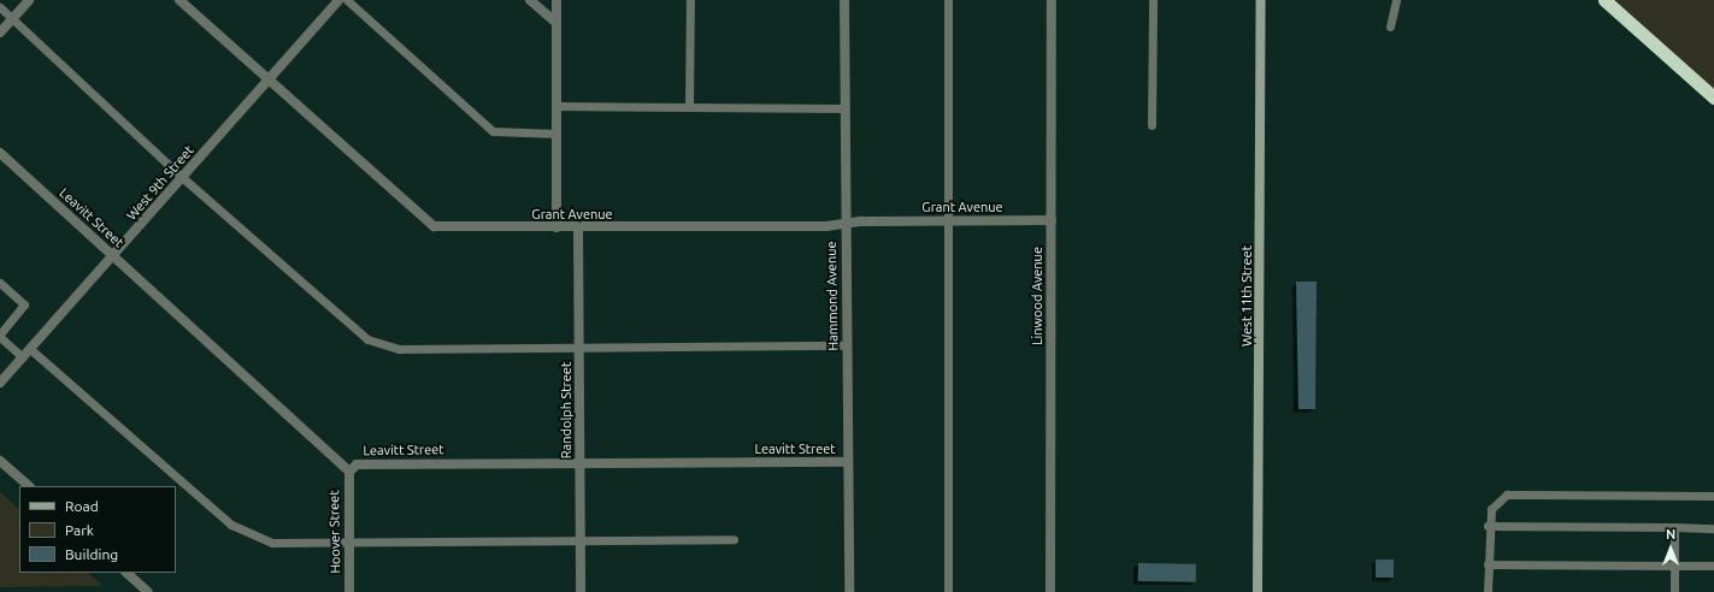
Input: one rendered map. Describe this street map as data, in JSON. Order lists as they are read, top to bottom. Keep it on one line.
{"streets":{"main road":["West 11th Street"],"street":["West 9th Street","Grant Avenue","Leavitt Street","Hammond Avenue","Linwood Avenue","Randolph Street","Hoover Street"]},"crossings":[["West 9th Street","Grant Avenue"],["West 9th Street","Leavitt Street"],["Grant Avenue","Hammond Avenue"],["Grant Avenue","Linwood Avenue"],["Grant Avenue","Randolph Street"],["Leavitt Street","Hammond Avenue"],["Leavitt Street","Randolph Street"],["Leavitt Street","Hoover Street"]],"legend":["Road","Park","Building"],"north":"top"}
